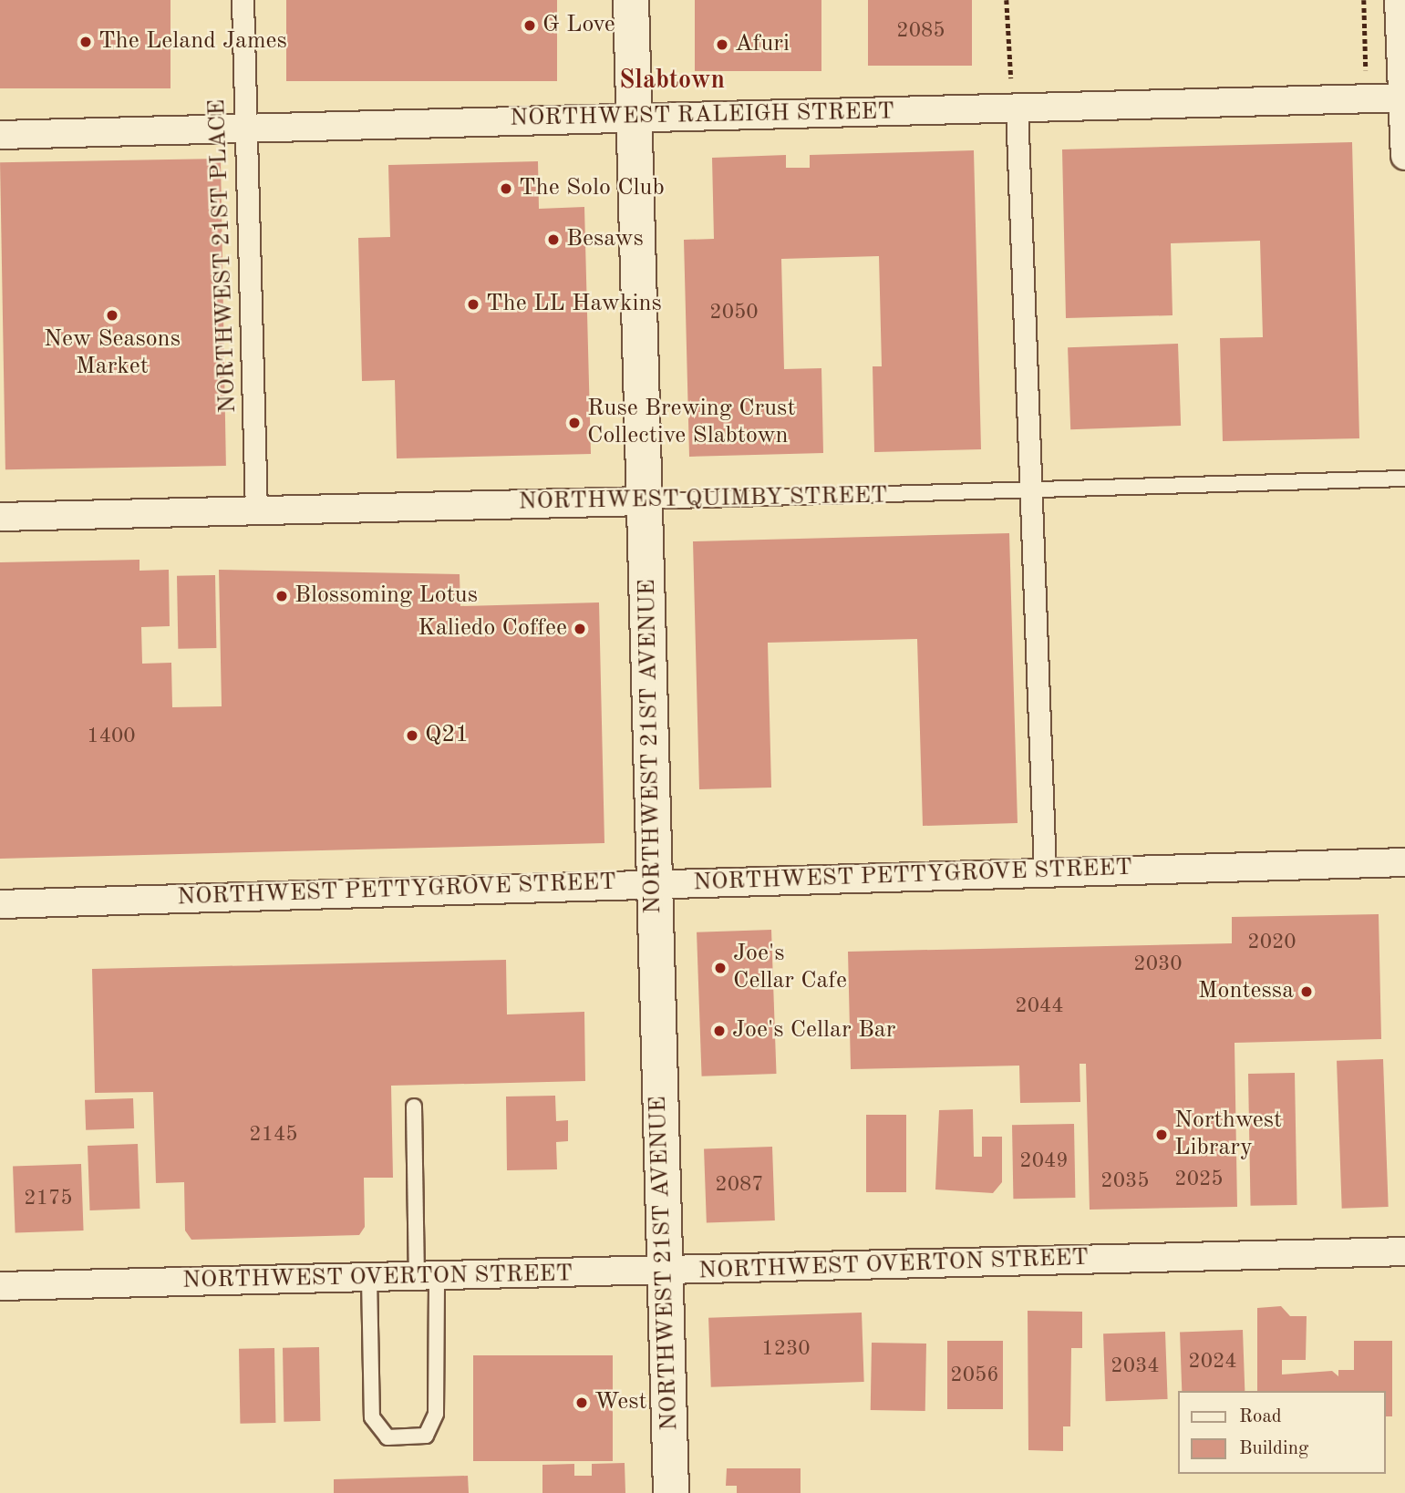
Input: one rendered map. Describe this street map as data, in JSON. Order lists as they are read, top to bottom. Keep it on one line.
{"streets":{"street":["NORTHWEST RALEIGH STREET","NORTHWEST 21ST PLACE","NORTHWEST QUIMBY STREET","NORTHWEST 21ST AVENUE","NORTHWEST PETTYGROVE STREET","NORTHWEST OVERTON STREET"]},"crossings":[["NORTHWEST RALEIGH STREET","NORTHWEST 21ST PLACE"],["NORTHWEST RALEIGH STREET","NORTHWEST 21ST AVENUE"],["NORTHWEST 21ST PLACE","NORTHWEST QUIMBY STREET"],["NORTHWEST QUIMBY STREET","NORTHWEST 21ST AVENUE"],["NORTHWEST 21ST AVENUE","NORTHWEST PETTYGROVE STREET"],["NORTHWEST 21ST AVENUE","NORTHWEST OVERTON STREET"]],"districts":["Slabtown"],"places":["G Love","The Leland James","Afuri","The Solo Club","Besaws","The LL Hawkins","New Seasons Market","Ruse Brewing Crust Collective Slabtown","Blossoming Lotus","Kaliedo Coffee","Q21","Joe's Cellar Cafe","Montessa","Joe's Cellar Bar","Northwest Library","West"],"house_numbers":["2085","2050","1400","2020","2030","2044","2145","2049","2025","2035","2087","2175","1230","2024","2034","2056"],"legend":["Road","Building"]}
